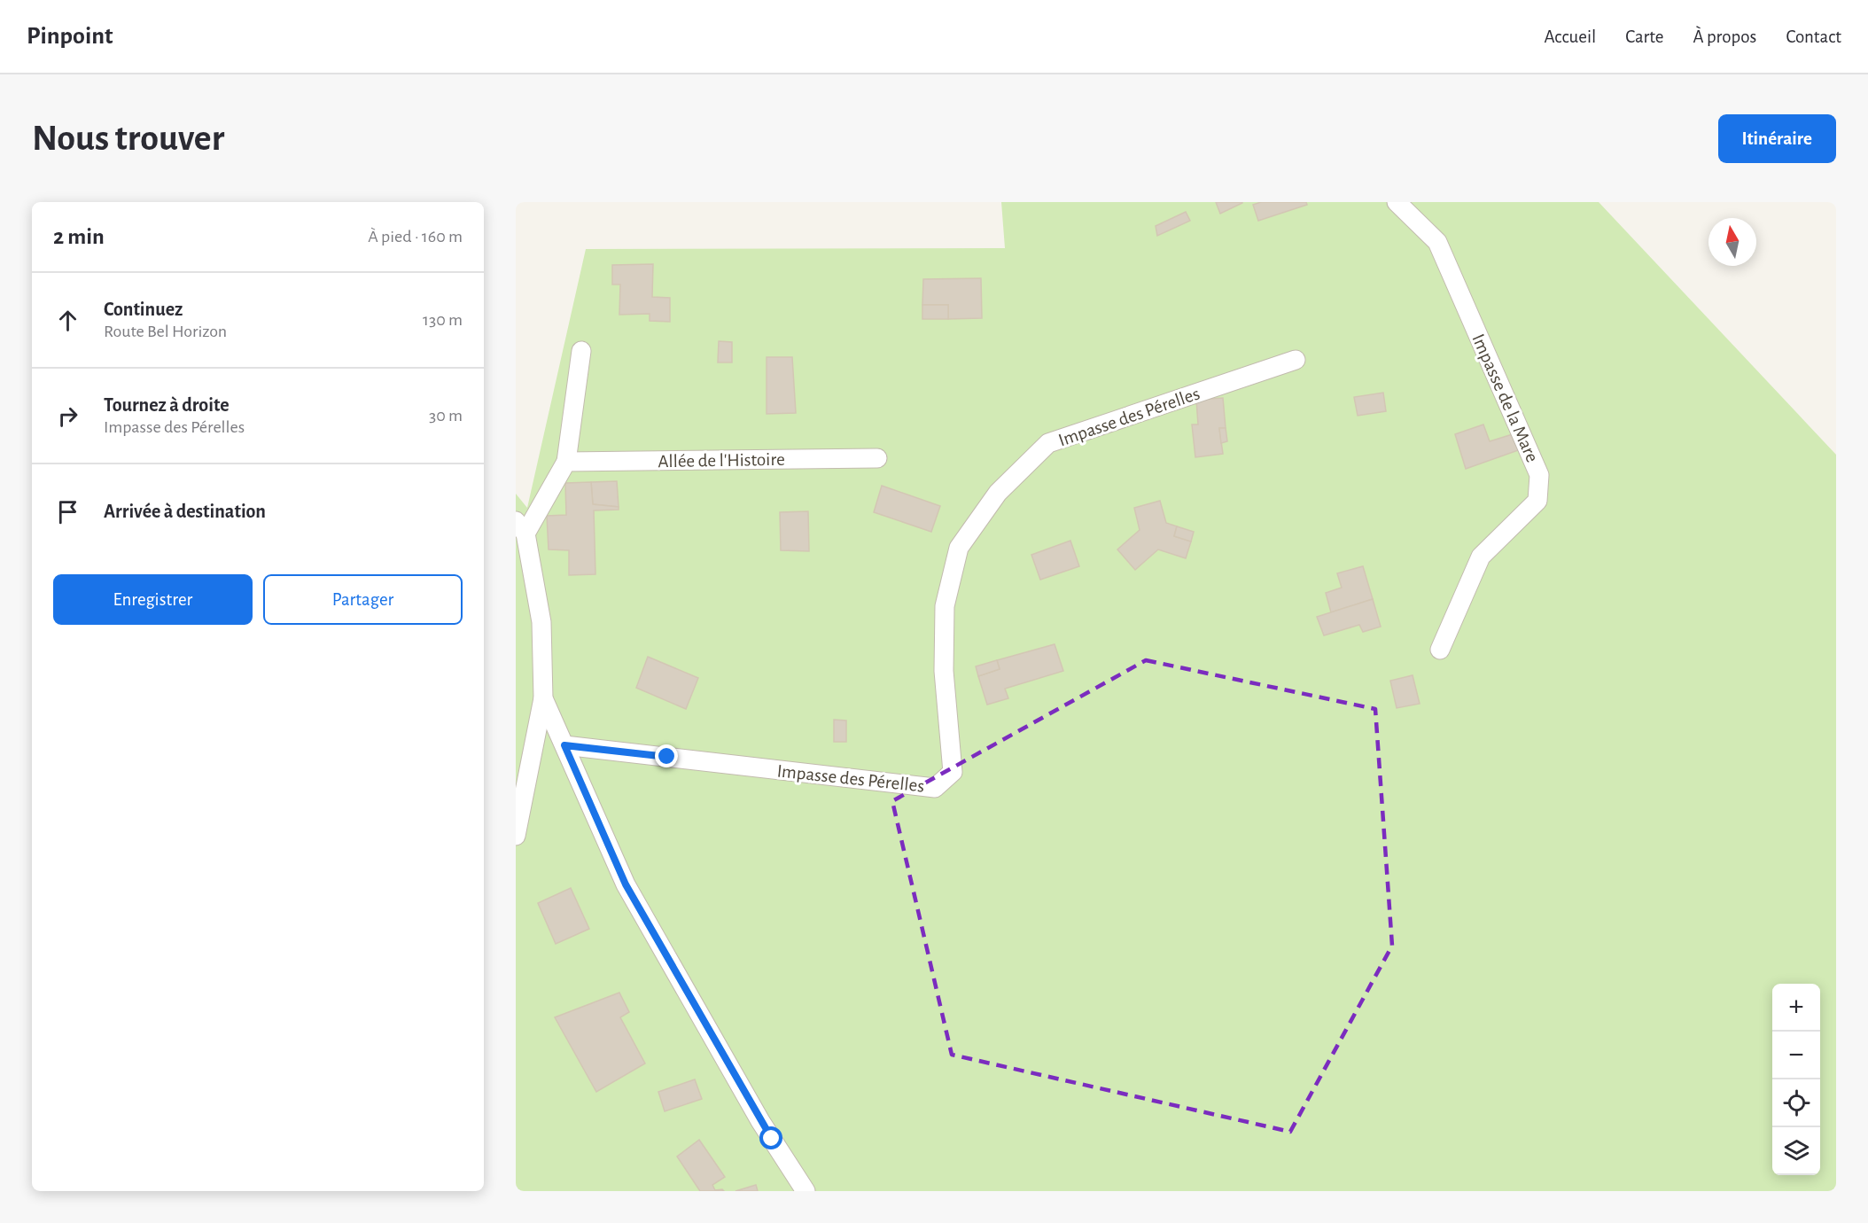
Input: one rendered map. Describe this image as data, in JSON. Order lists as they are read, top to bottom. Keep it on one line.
{"streets":{"street":["Impasse de la Mare","Impasse des Pérelles","Allée de l'Histoire"]},"north":"top","page":{"header":"Pinpoint","nav":["Accueil","Carte","À propos","Contact"],"buttons":["Itinéraire",["Enregistrer","Partager"]],"title":"Nous trouver","heading":["2 min","À pied · 160 m"],"list":[["Continuez","Route Bel Horizon","130 m"],["Tournez à droite","Impasse des Pérelles","30 m"],"Arrivée à destination"],"map_buttons":["+","−"]}}
